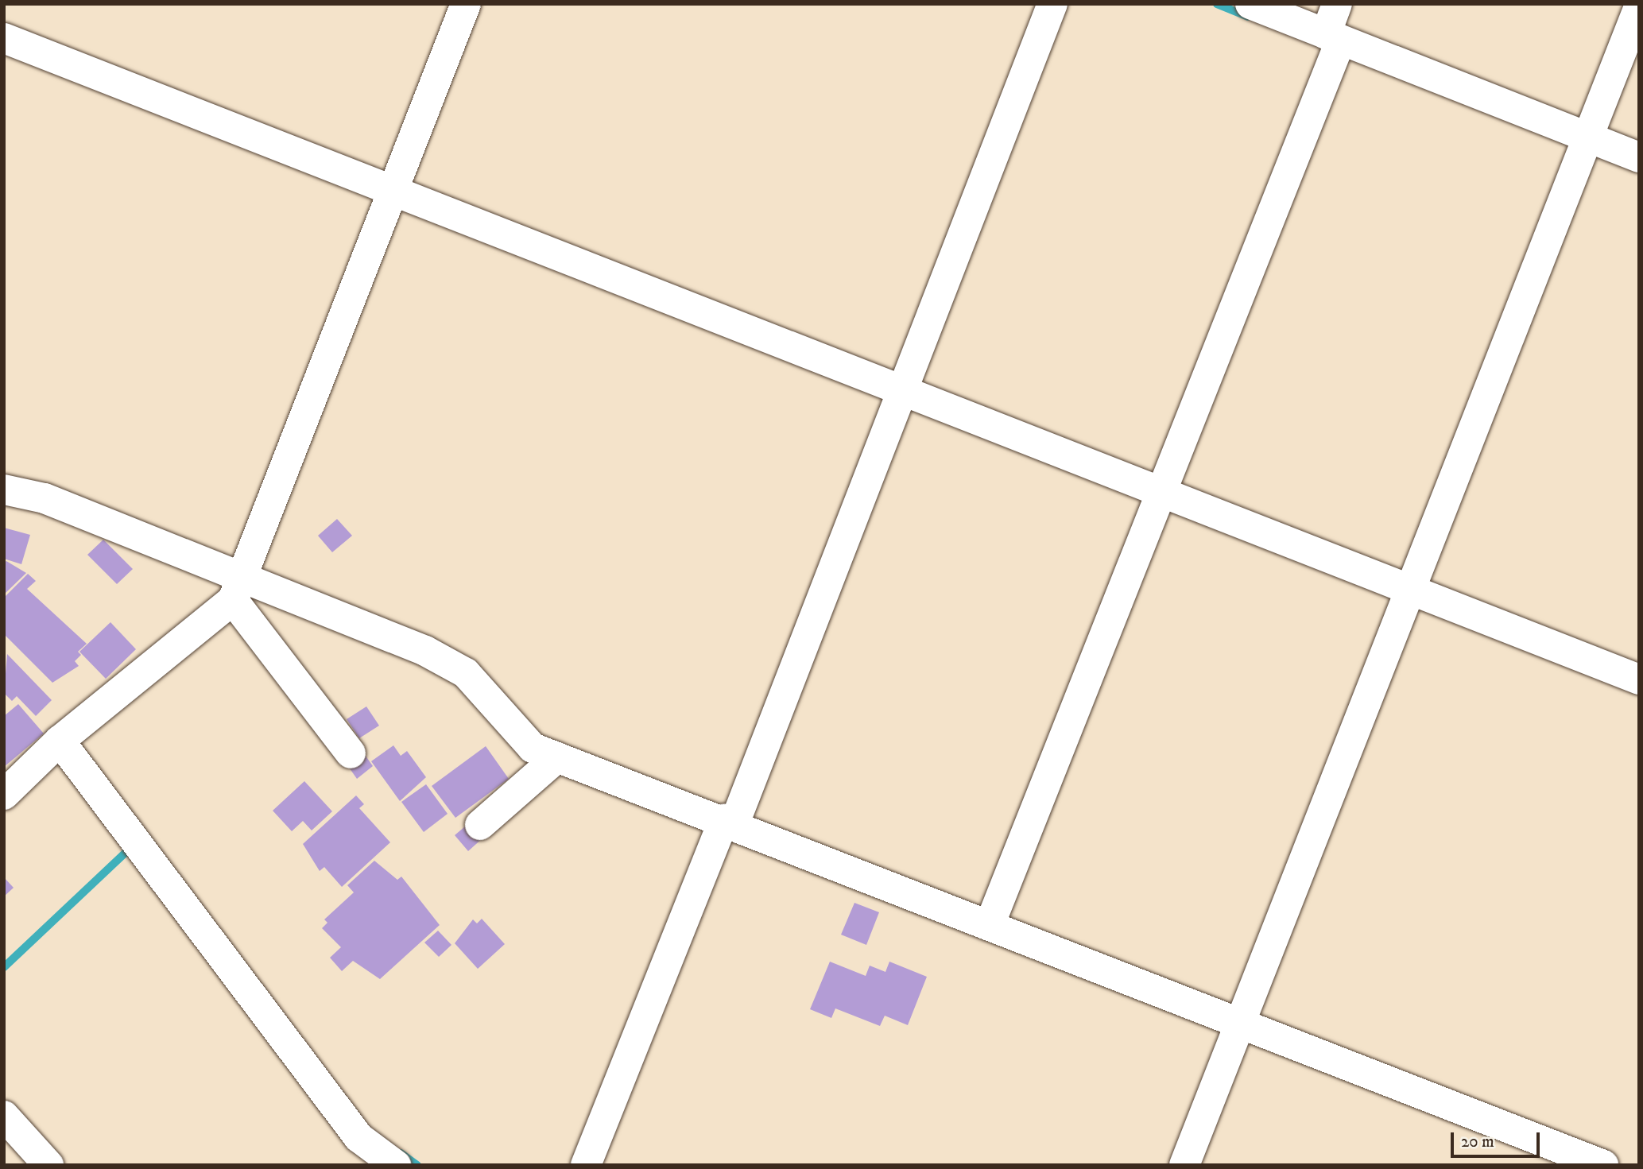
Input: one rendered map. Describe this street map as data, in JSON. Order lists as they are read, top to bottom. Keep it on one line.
{"scale_bar":"20 m"}
